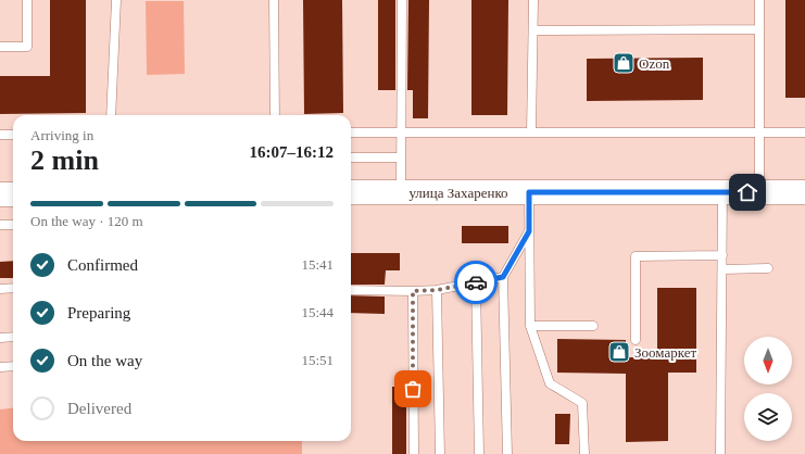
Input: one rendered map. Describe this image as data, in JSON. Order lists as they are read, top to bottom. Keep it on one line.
{"streets":{"street":["улица Захаренко"]},"places":{"shop":["Ozon","Зоомаркет"]},"north":"bottom","page":{"heading":["2 min","Arriving in","16:07–16:12"],"bar":"On the way · 120 m","list":[["Confirmed","15:41"],["Preparing","15:44"],["On the way","15:51"],"Delivered"]}}
